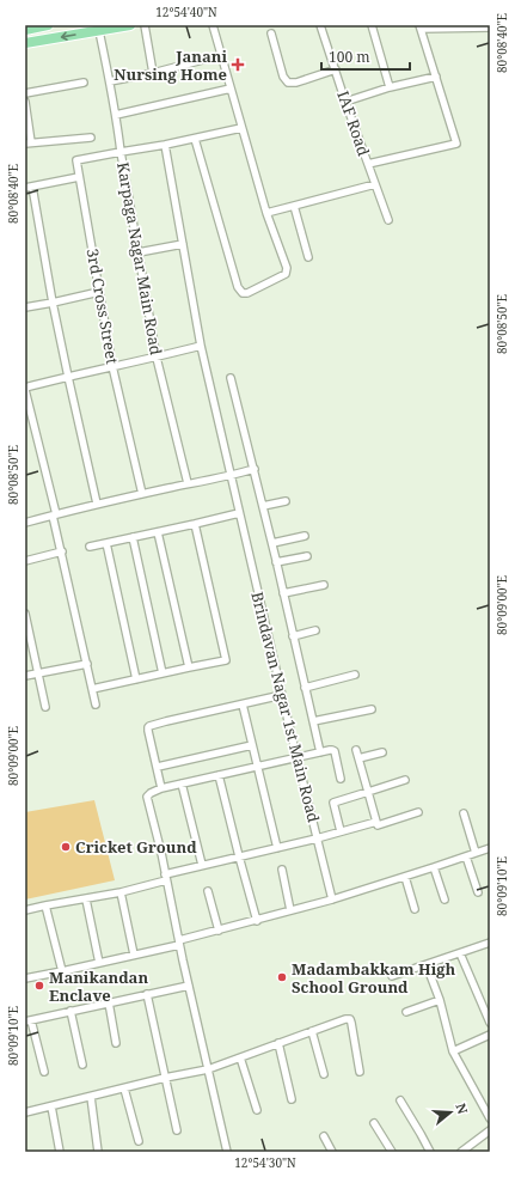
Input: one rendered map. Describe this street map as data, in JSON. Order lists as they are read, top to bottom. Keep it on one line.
{"streets":{"street":["IAF Road","Karpaga Nagar Main Road","3rd Cross Street","Brindavan Nagar 1st Main Road"]},"crossings":[["Karpaga Nagar Main Road","3rd Cross Street"]],"places":{"health":["Janani Nursing Home"],"other":["Cricket Ground","Madambakkam High School Ground","Manikandan Enclave"]},"scale_bar":"100 m","north":"right","coordinates":["12°54'40\"N","80°08'40\"E","80°08'50\"E","80°09'00\"E","80°09'10\"E","12°54'30\"N"]}
